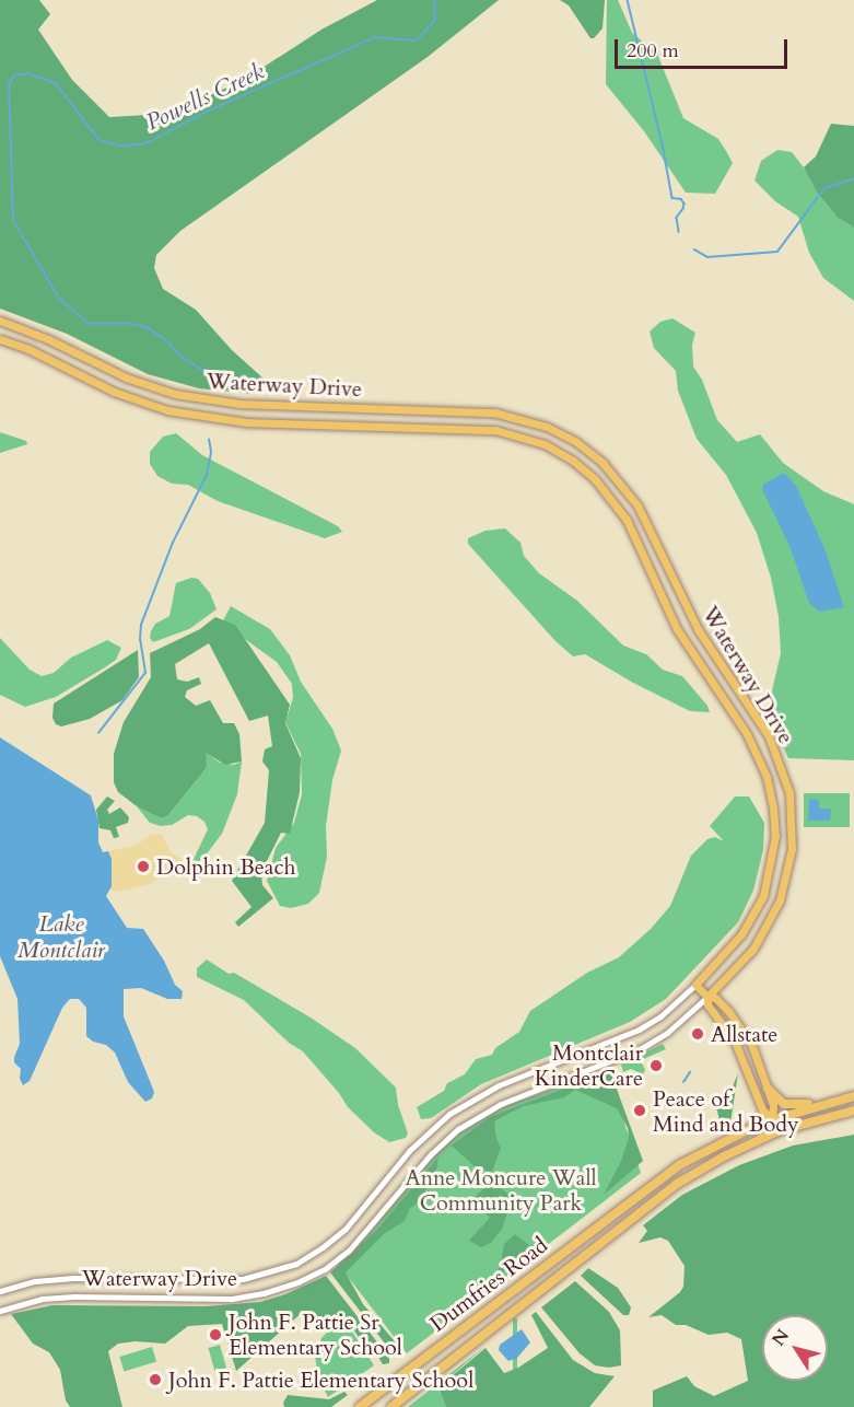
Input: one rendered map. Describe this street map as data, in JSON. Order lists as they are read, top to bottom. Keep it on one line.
{"streets":{"highway":["Dumfries Road"],"main road":["Waterway Drive"]},"water":["Powells Creek","Lake Montclair"],"parks":["Anne Moncure Wall Community Park"],"places":["Dolphin Beach","Allstate","Montclair KinderCare","Peace of Mind and Body","John F. Pattie Sr Elementary School","John F. Pattie Elementary School"],"scale_bar":"200 m","north":"top left"}
